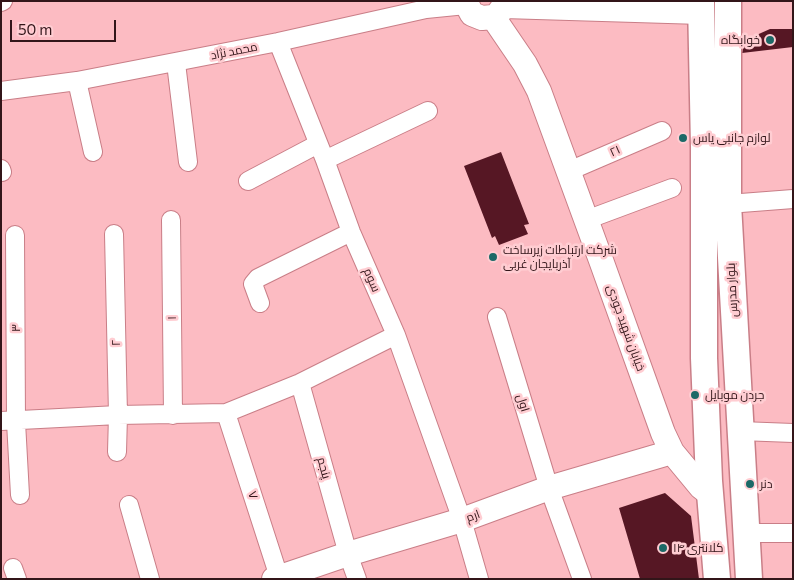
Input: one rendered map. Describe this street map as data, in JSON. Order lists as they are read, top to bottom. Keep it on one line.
{"streets":{"main road":["بلوار مدرس"],"street":["محمد نژاد","۲۱","سوم","۱","۳","خیابان شهید جودی","۲","اول","پنجم","۷","ارم"]},"crossings":[["محمد نژاد","سوم"],["۲۱","خیابان شهید جودی"],["سوم","ارم"],["بلوار مدرس","خیابان شهید جودی"],["خیابان شهید جودی","ارم"],["اول","ارم"],["پنجم","ارم"],["۷","ارم"]],"places":["خوابگاه","لوازم جانبی یاس","شرکت ارتباطات زیرساخت آذربایجان غربی","جردن موبایل","دنر","کلانتری ۱۴"],"scale_bar":"50 m"}
